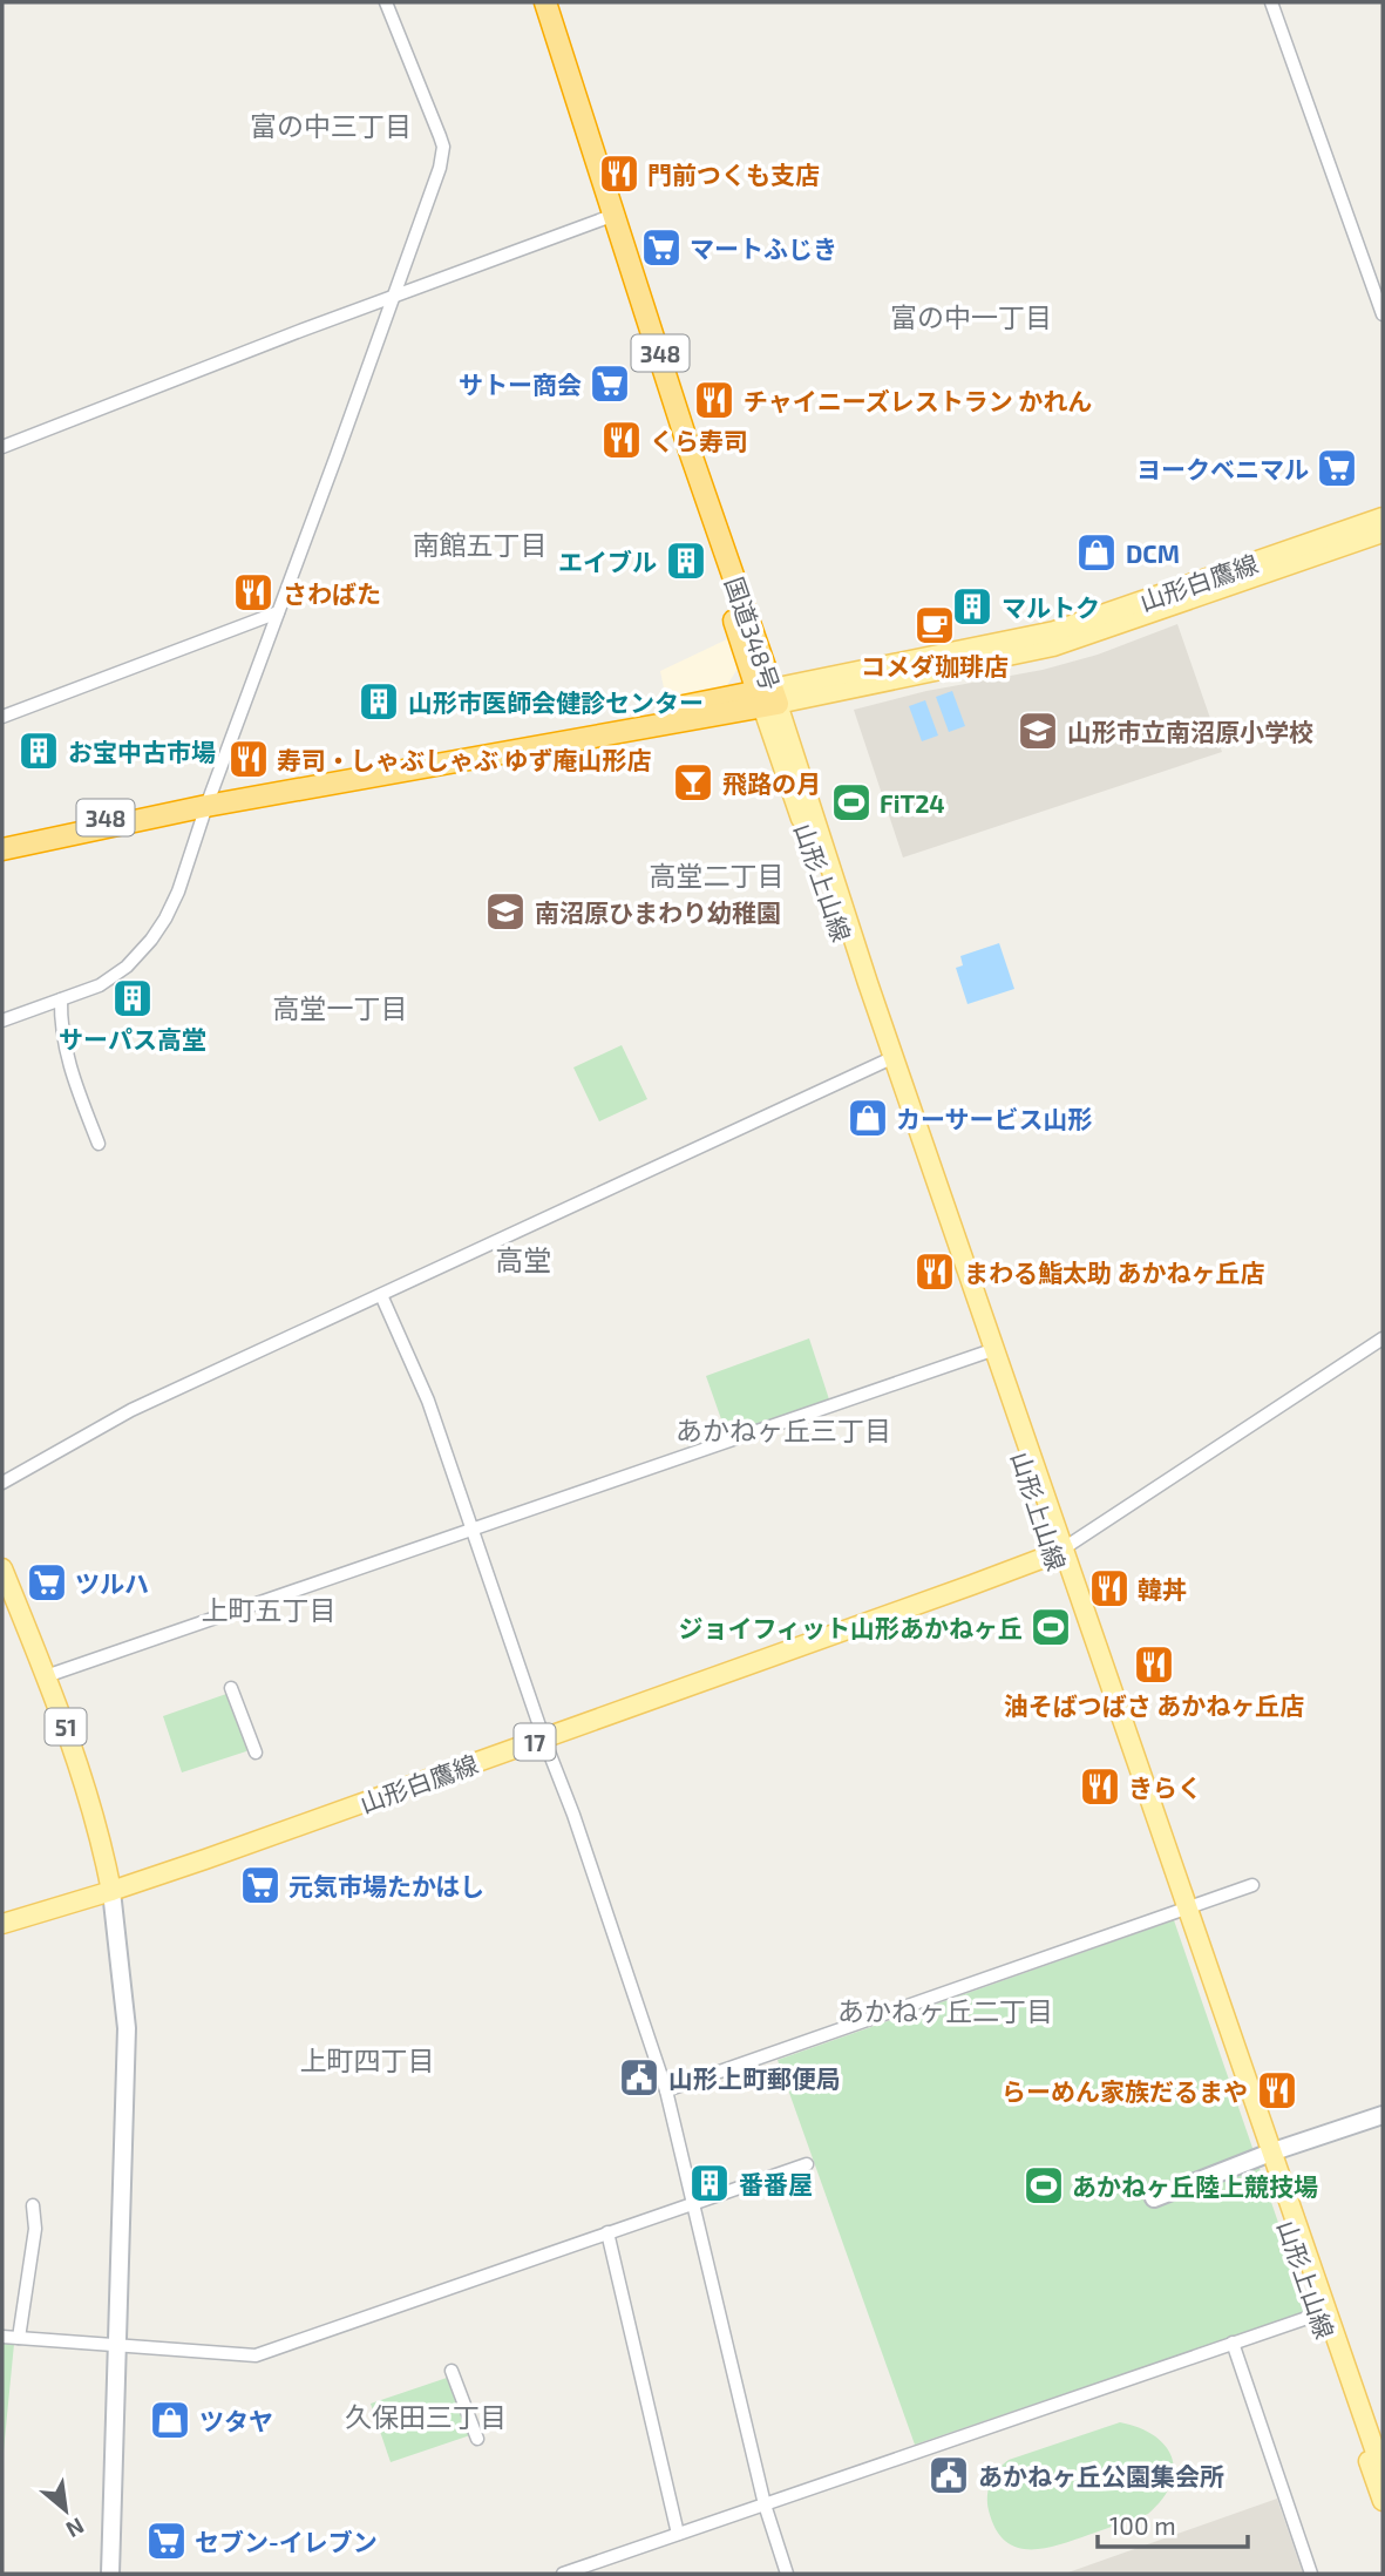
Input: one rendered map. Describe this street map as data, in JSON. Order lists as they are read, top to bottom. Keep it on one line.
{"streets":{"highway":["348","国道348号"],"main road":["山形白鷹線","山形上山線","51","17"]},"crossings":[["山形白鷹線","国道348号"],["山形白鷹線","山形上山線"],["山形白鷹線","51"],["国道348号","山形上山線"]],"districts":["富の中三丁目","富の中一丁目","南館五丁目","高堂二丁目","高堂一丁目","高堂","あかねヶ丘三丁目","上町五丁目","あかねヶ丘二丁目","上町四丁目","久保田三丁目"],"places":{"restaurant":["門前つくも支店","チャイニーズレストラン かれん","くら寿司","さわばた","寿司・しゃぶしゃぶ ゆず庵山形店","まわる鮨太助 あかねヶ丘店","韓丼","油そばつばさ あかねヶ丘店","きらく","らーめん家族だるまや"],"supermarket":["マートふじき","サトー商会","ヨークベニマル","ツルハ","元気市場たかはし","セブン-イレブン"],"shop":["DCM","カーサービス山形","ツタヤ"],"building":["エイブル","マルトク","山形市医師会健診センター","お宝中古市場","サーパス高堂","番番屋"],"cafe":["コメダ珈琲店"],"school or university":["山形市立南沼原小学校","南沼原ひまわり幼稚園"],"bar":["飛路の月"],"sports":["FiT24","ジョイフィット山形あかねヶ丘","あかねヶ丘陸上競技場"],"public building":["山形上町郵便局","あかねヶ丘公園集会所"]},"scale_bar":"100 m","north":"bottom right"}
